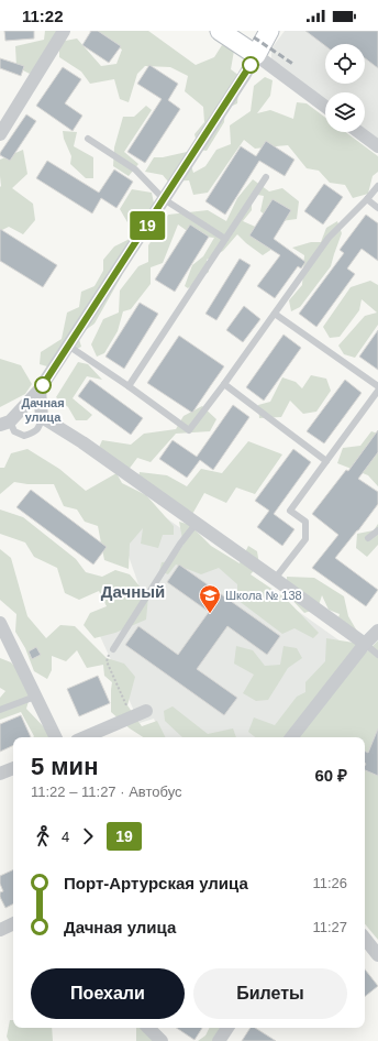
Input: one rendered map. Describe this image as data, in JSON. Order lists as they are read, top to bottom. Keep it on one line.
{"districts":["Дачный"],"places":{"other":["Дачная улица"],"school or university":["Школа № 138"]},"lines":["bus line 19"],"page":{"status":"11:22","on_map":"19","heading":["5 мин","11:22 – 11:27 · Автобус","60 ₽"],"legs":["4","19"],"list":[{"name":"Порт-Артурская улица","value":"11:26"},{"name":"Дачная улица","value":"11:27"}],"buttons":["Поехали","Билеты"]}}
